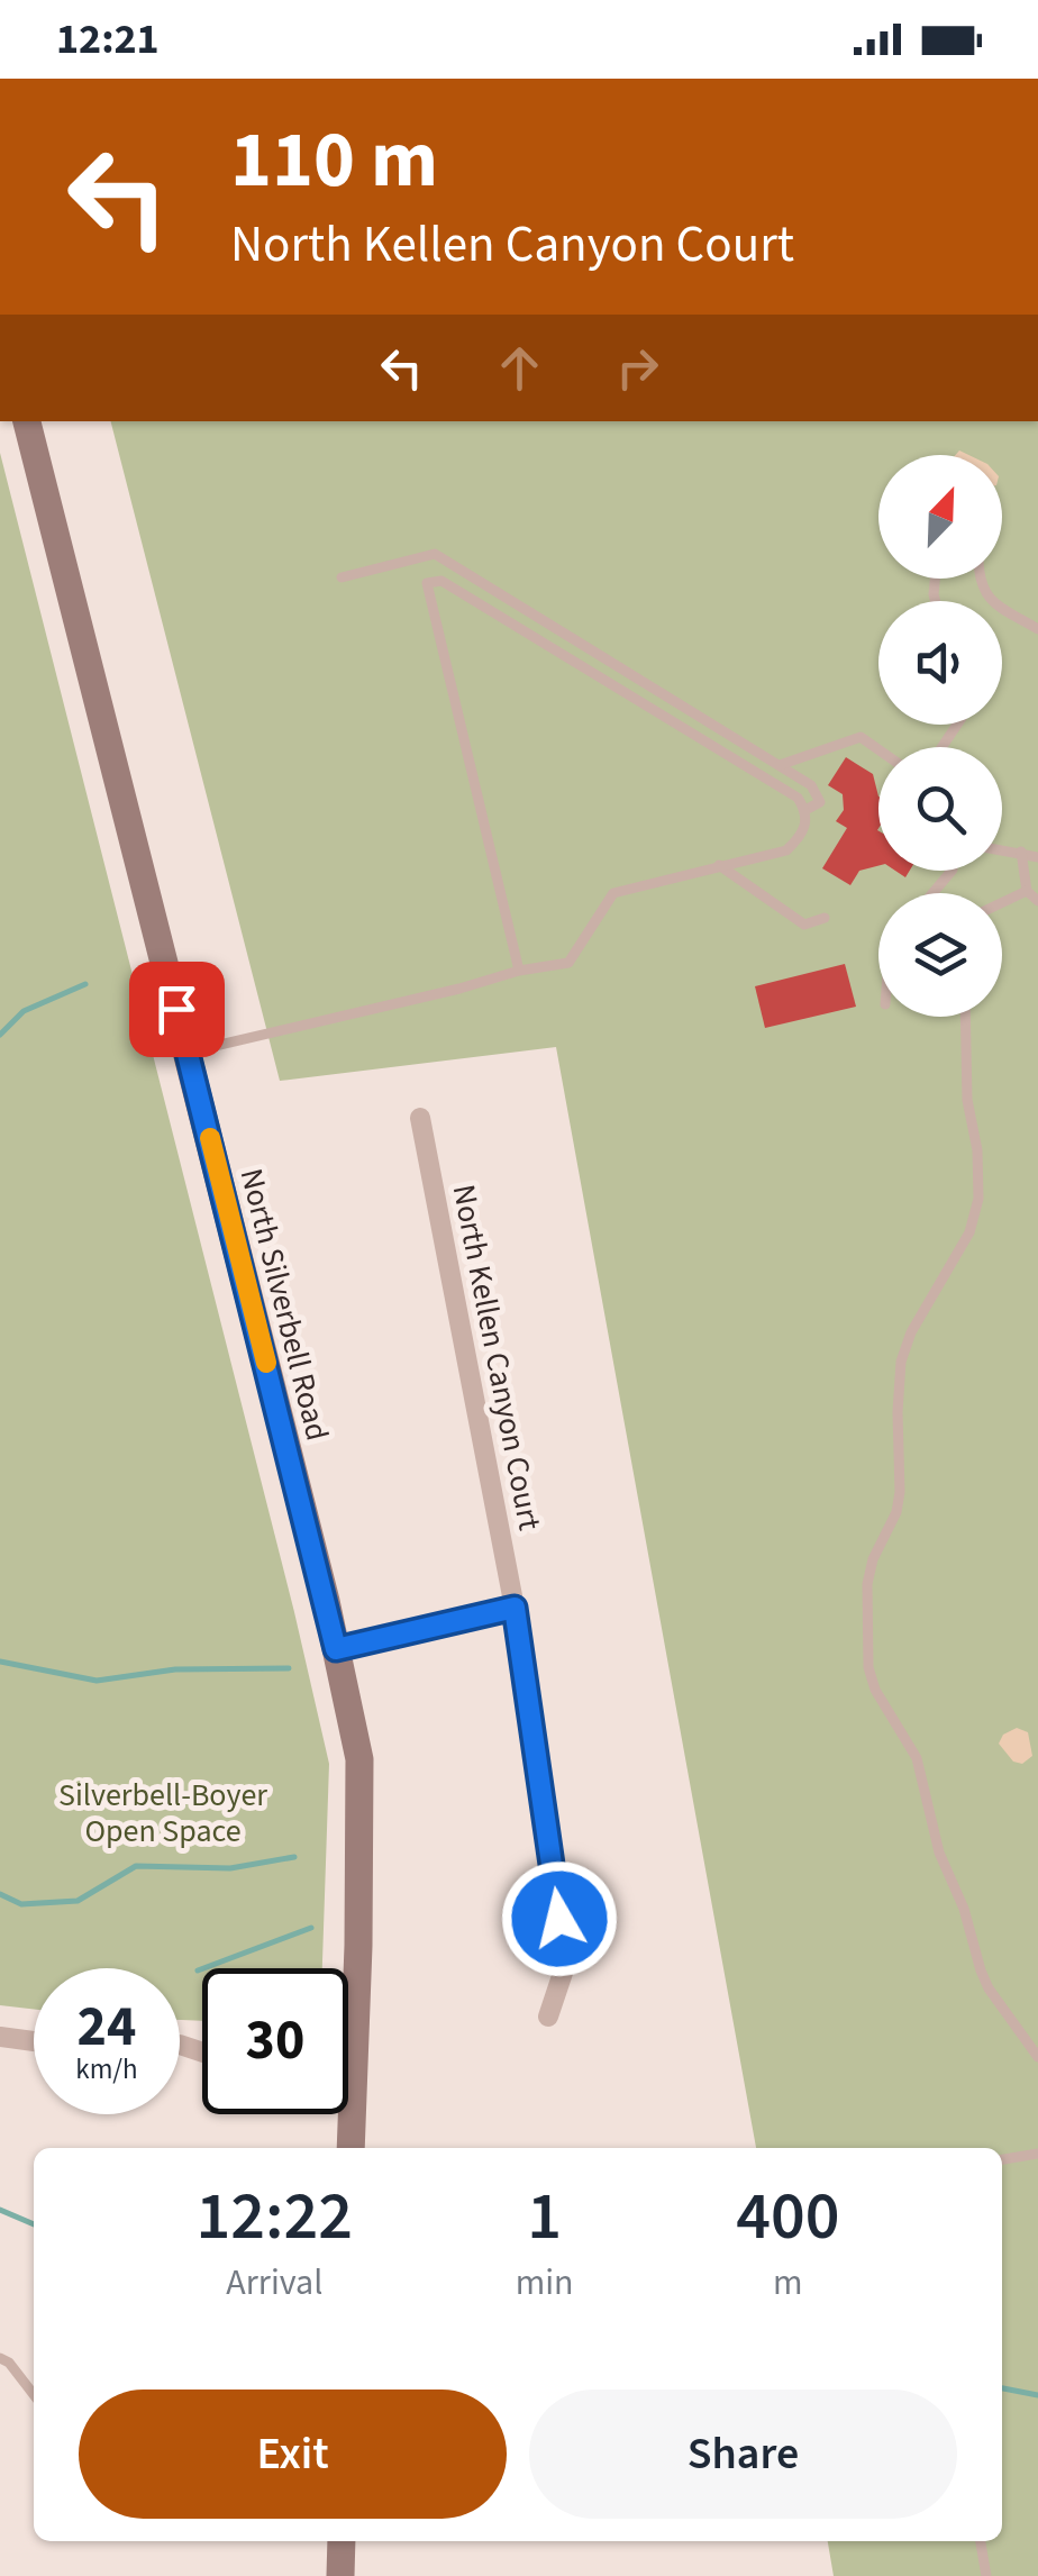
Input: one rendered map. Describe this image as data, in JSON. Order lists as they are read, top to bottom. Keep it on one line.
{"streets":{"main road":["North Silverbell Road"],"street":["North Kellen Canyon Court"]},"parks":["Silverbell-Boyer Open Space"],"north":"top right","page":{"status":"12:21","turn":["110 m","North Kellen Canyon Court"],"speed":"24 km/h","limit":"30","eta":["12:22","Arrival","1","min","400","m"],"buttons":["Exit","Share"]}}
